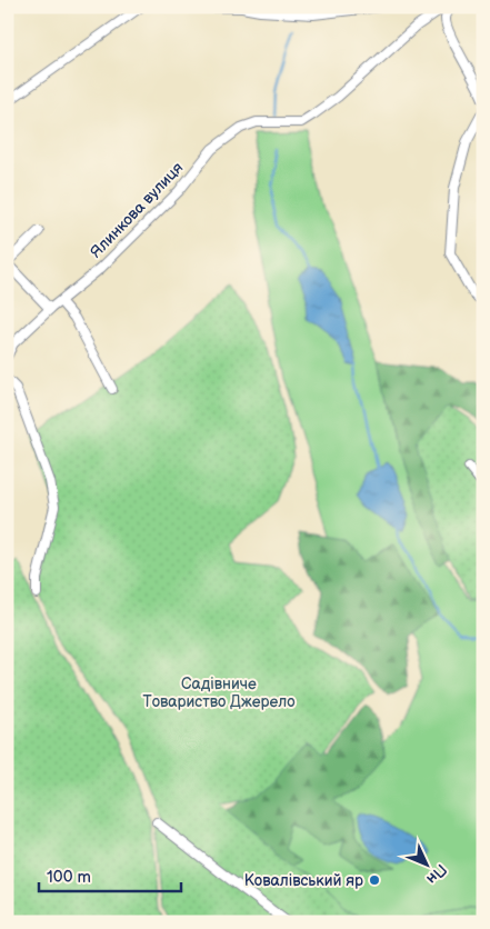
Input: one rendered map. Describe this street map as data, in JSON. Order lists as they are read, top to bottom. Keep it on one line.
{"streets":{"street":["Ялинкова вулиця"]},"parks":["Садівниче Товариство Джерело"],"places":["Ковалівський яр"],"scale_bar":"100 m","north":"bottom right"}
